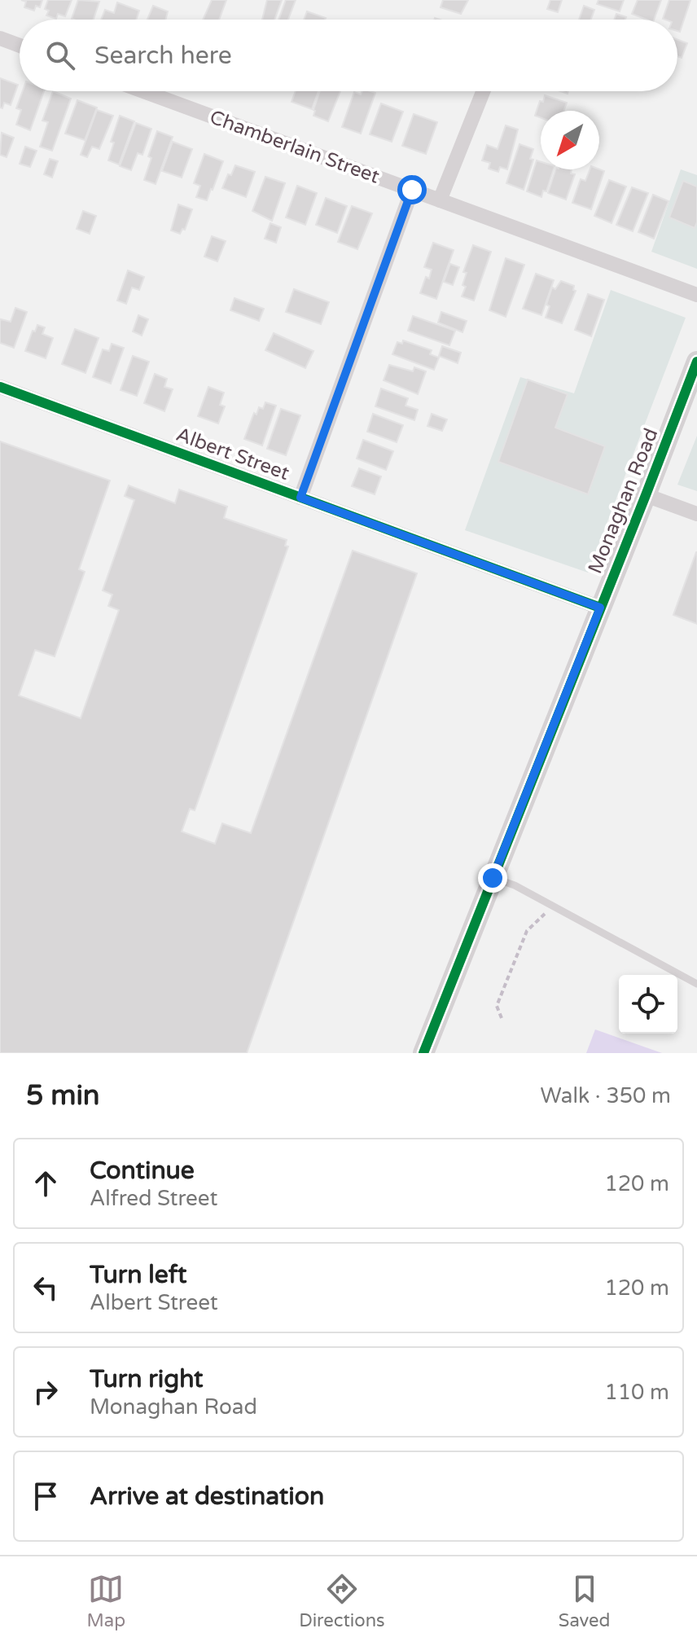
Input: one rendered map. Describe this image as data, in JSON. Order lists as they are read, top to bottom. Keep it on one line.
{"streets":{"main road":["Monaghan Road"],"street":["Chamberlain Street","Albert Street"]},"crossings":[["Albert Street","Monaghan Road"]],"north":"bottom left","page":{"search":"Search here","heading":["5 min","Walk · 350 m"],"list":[["Continue","Alfred Street","120 m"],["Turn left","Albert Street","120 m"],["Turn right","Monaghan Road","110 m"],"Arrive at destination"],"nav":["Map","Directions","Saved"]}}
